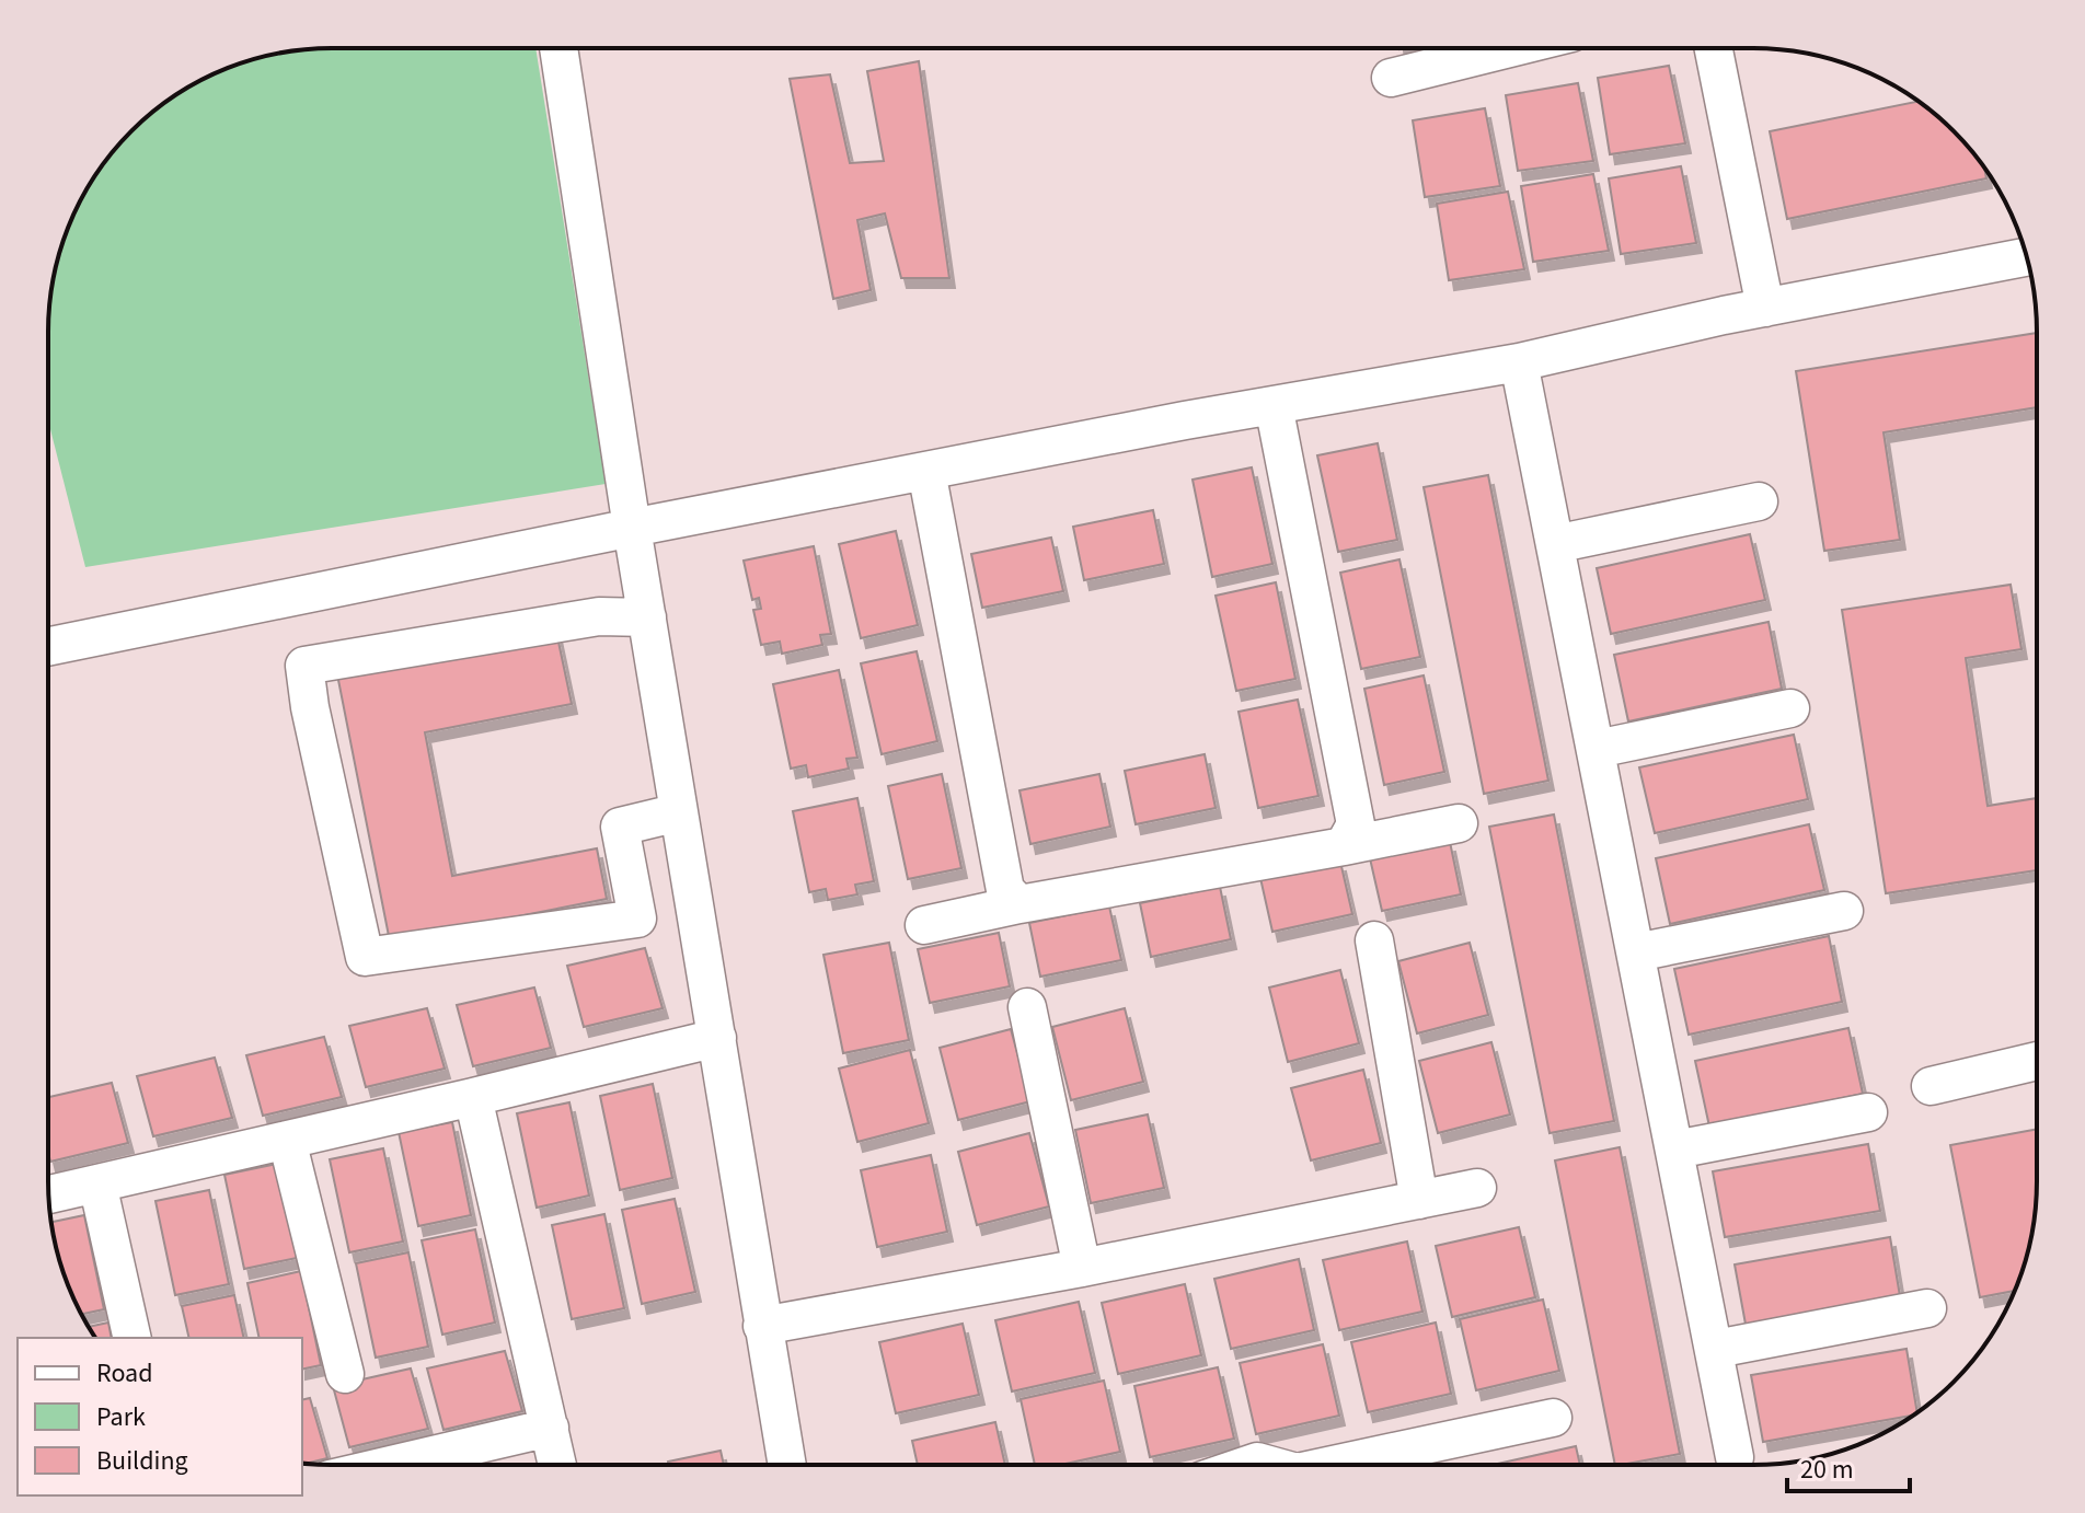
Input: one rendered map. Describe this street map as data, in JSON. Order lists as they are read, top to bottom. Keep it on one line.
{"legend":["Road","Park","Building"],"scale_bar":"20 m"}
